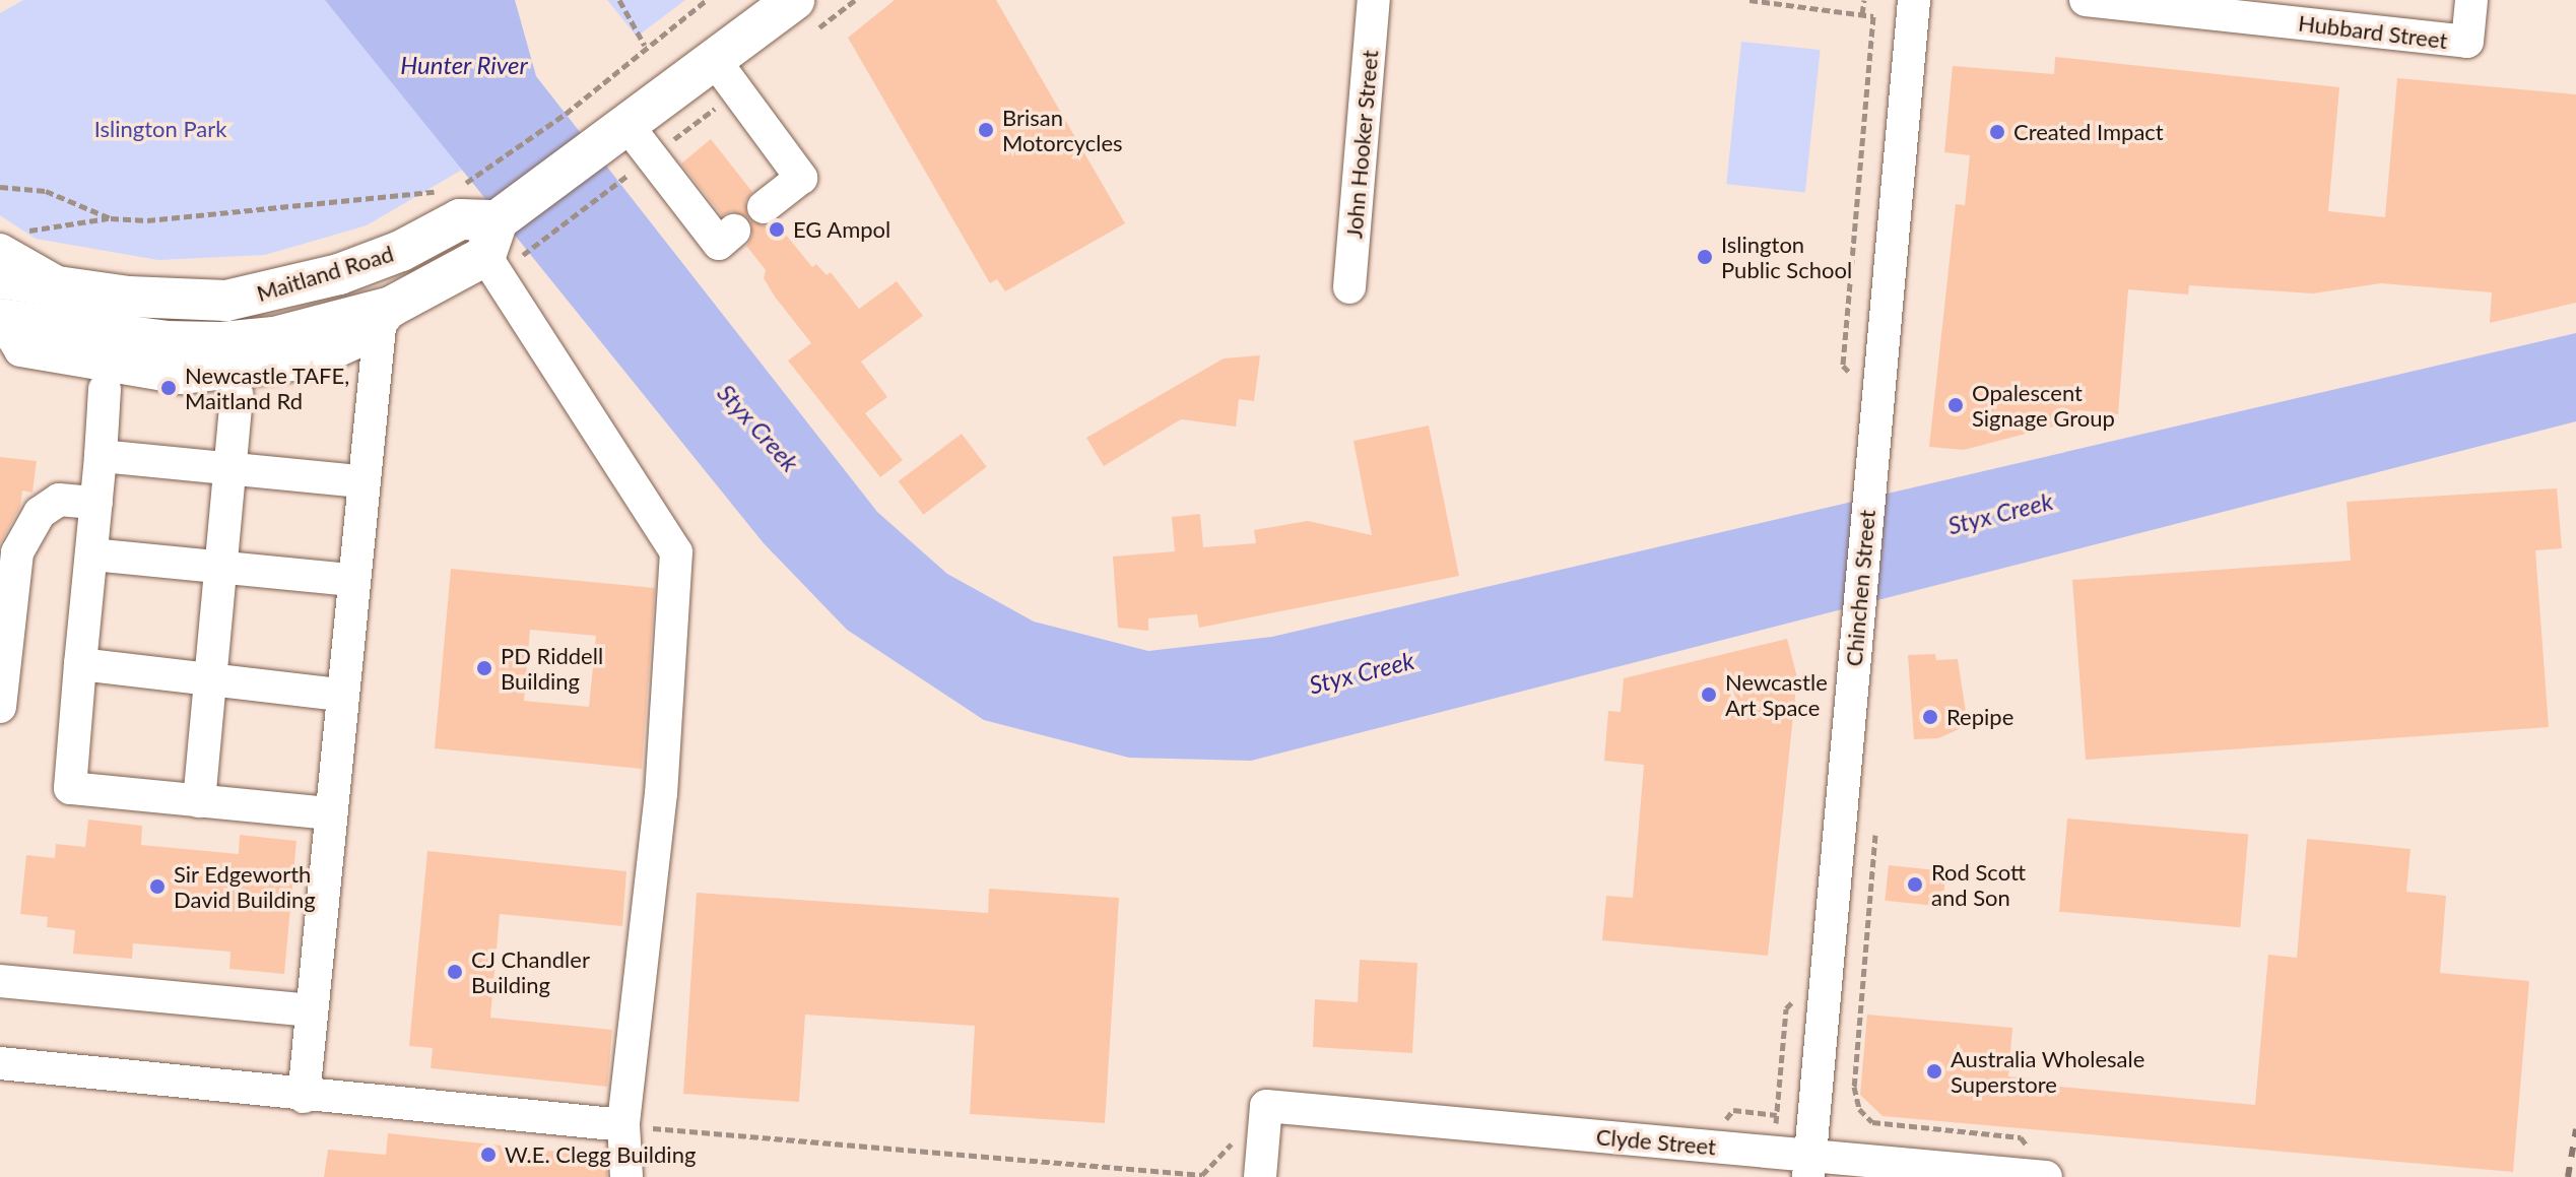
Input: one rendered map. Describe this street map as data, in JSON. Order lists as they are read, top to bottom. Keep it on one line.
{"streets":{"main road":["Maitland Road"],"street":["Hubbard Street","John Hooker Street","Chinchen Street","Clyde Street"]},"crossings":[["Chinchen Street","Clyde Street"]],"water":["Hunter River","Styx Creek"],"parks":["Islington Park"],"places":["Brisan Motorcycles","Created Impact","EG Ampol","Islington Public School","Newcastle TAFE, Maitland Rd","Opalescent Signage Group","PD Riddell Building","Newcastle Art Space","Repipe","Rod Scott and Son","Sir Edgeworth David Building","CJ Chandler Building","Australia Wholesale Superstore","W.E. Clegg Building"]}
